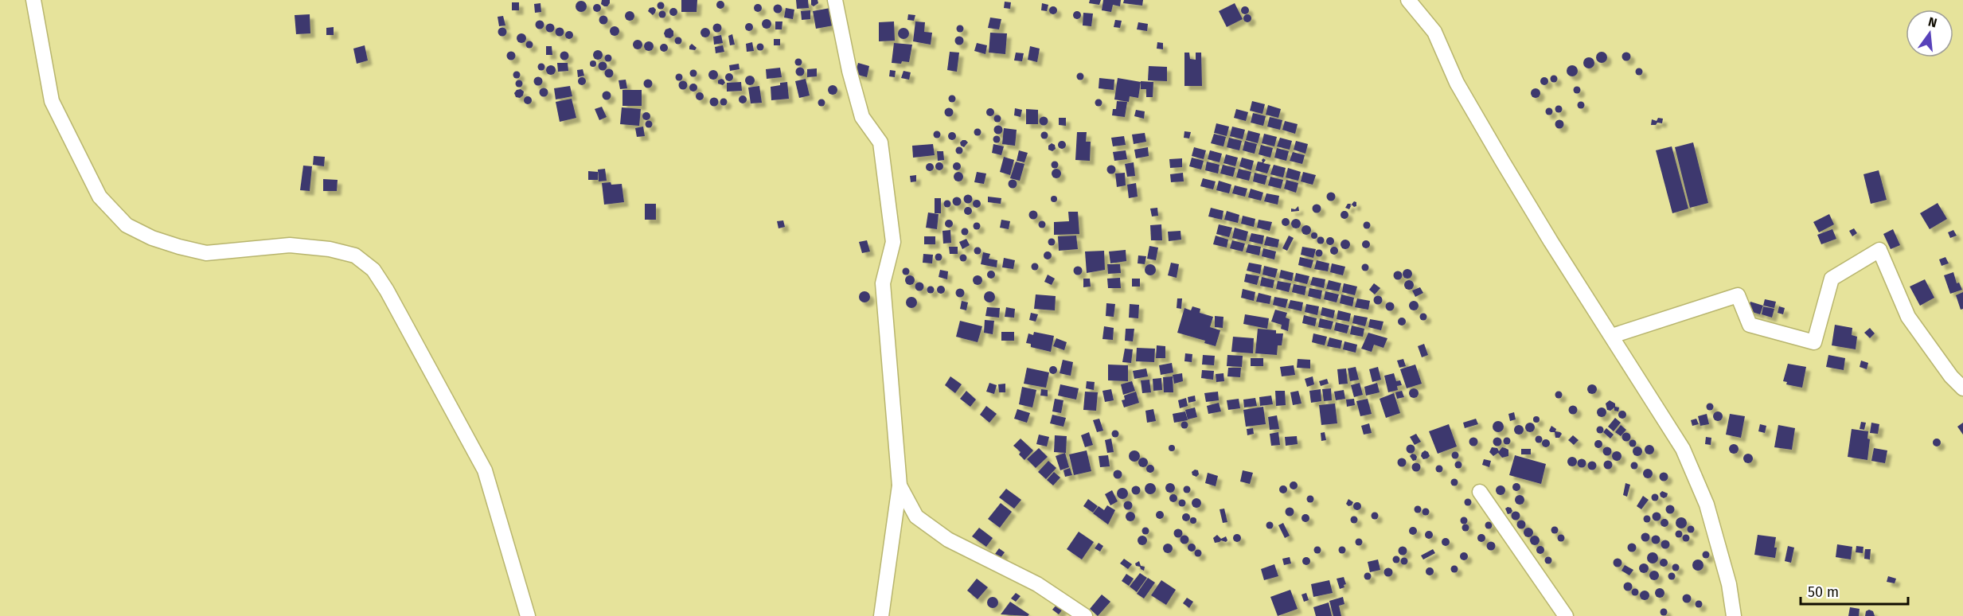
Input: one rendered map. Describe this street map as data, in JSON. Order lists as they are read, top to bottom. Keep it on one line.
{"scale_bar":"50 m","north":"top"}
